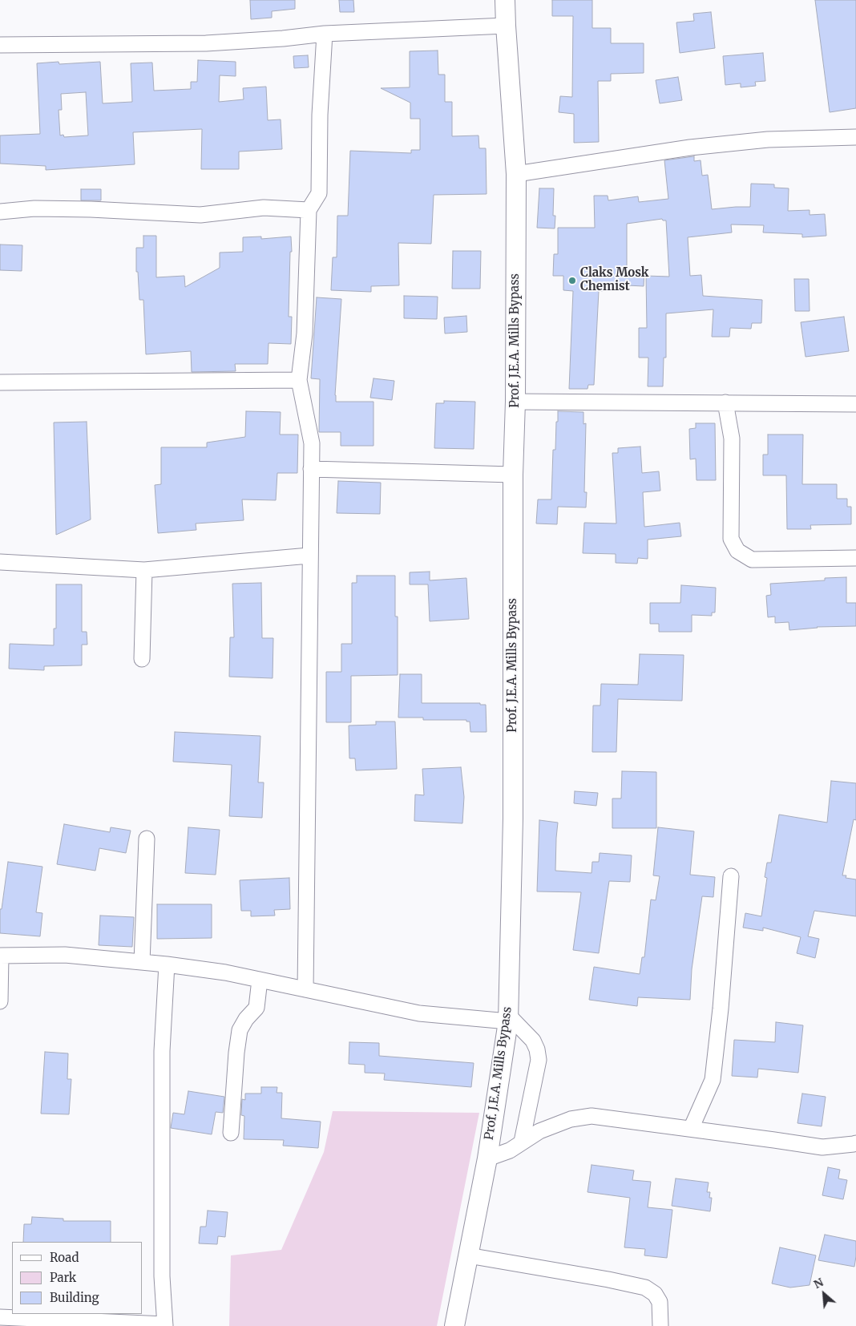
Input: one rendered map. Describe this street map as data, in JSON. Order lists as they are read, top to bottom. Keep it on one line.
{"streets":{"street":["Prof. J.E.A. Mills Bypass"]},"places":["Claks Mosk Chemist"],"legend":["Road","Park","Building"],"north":"top left"}
